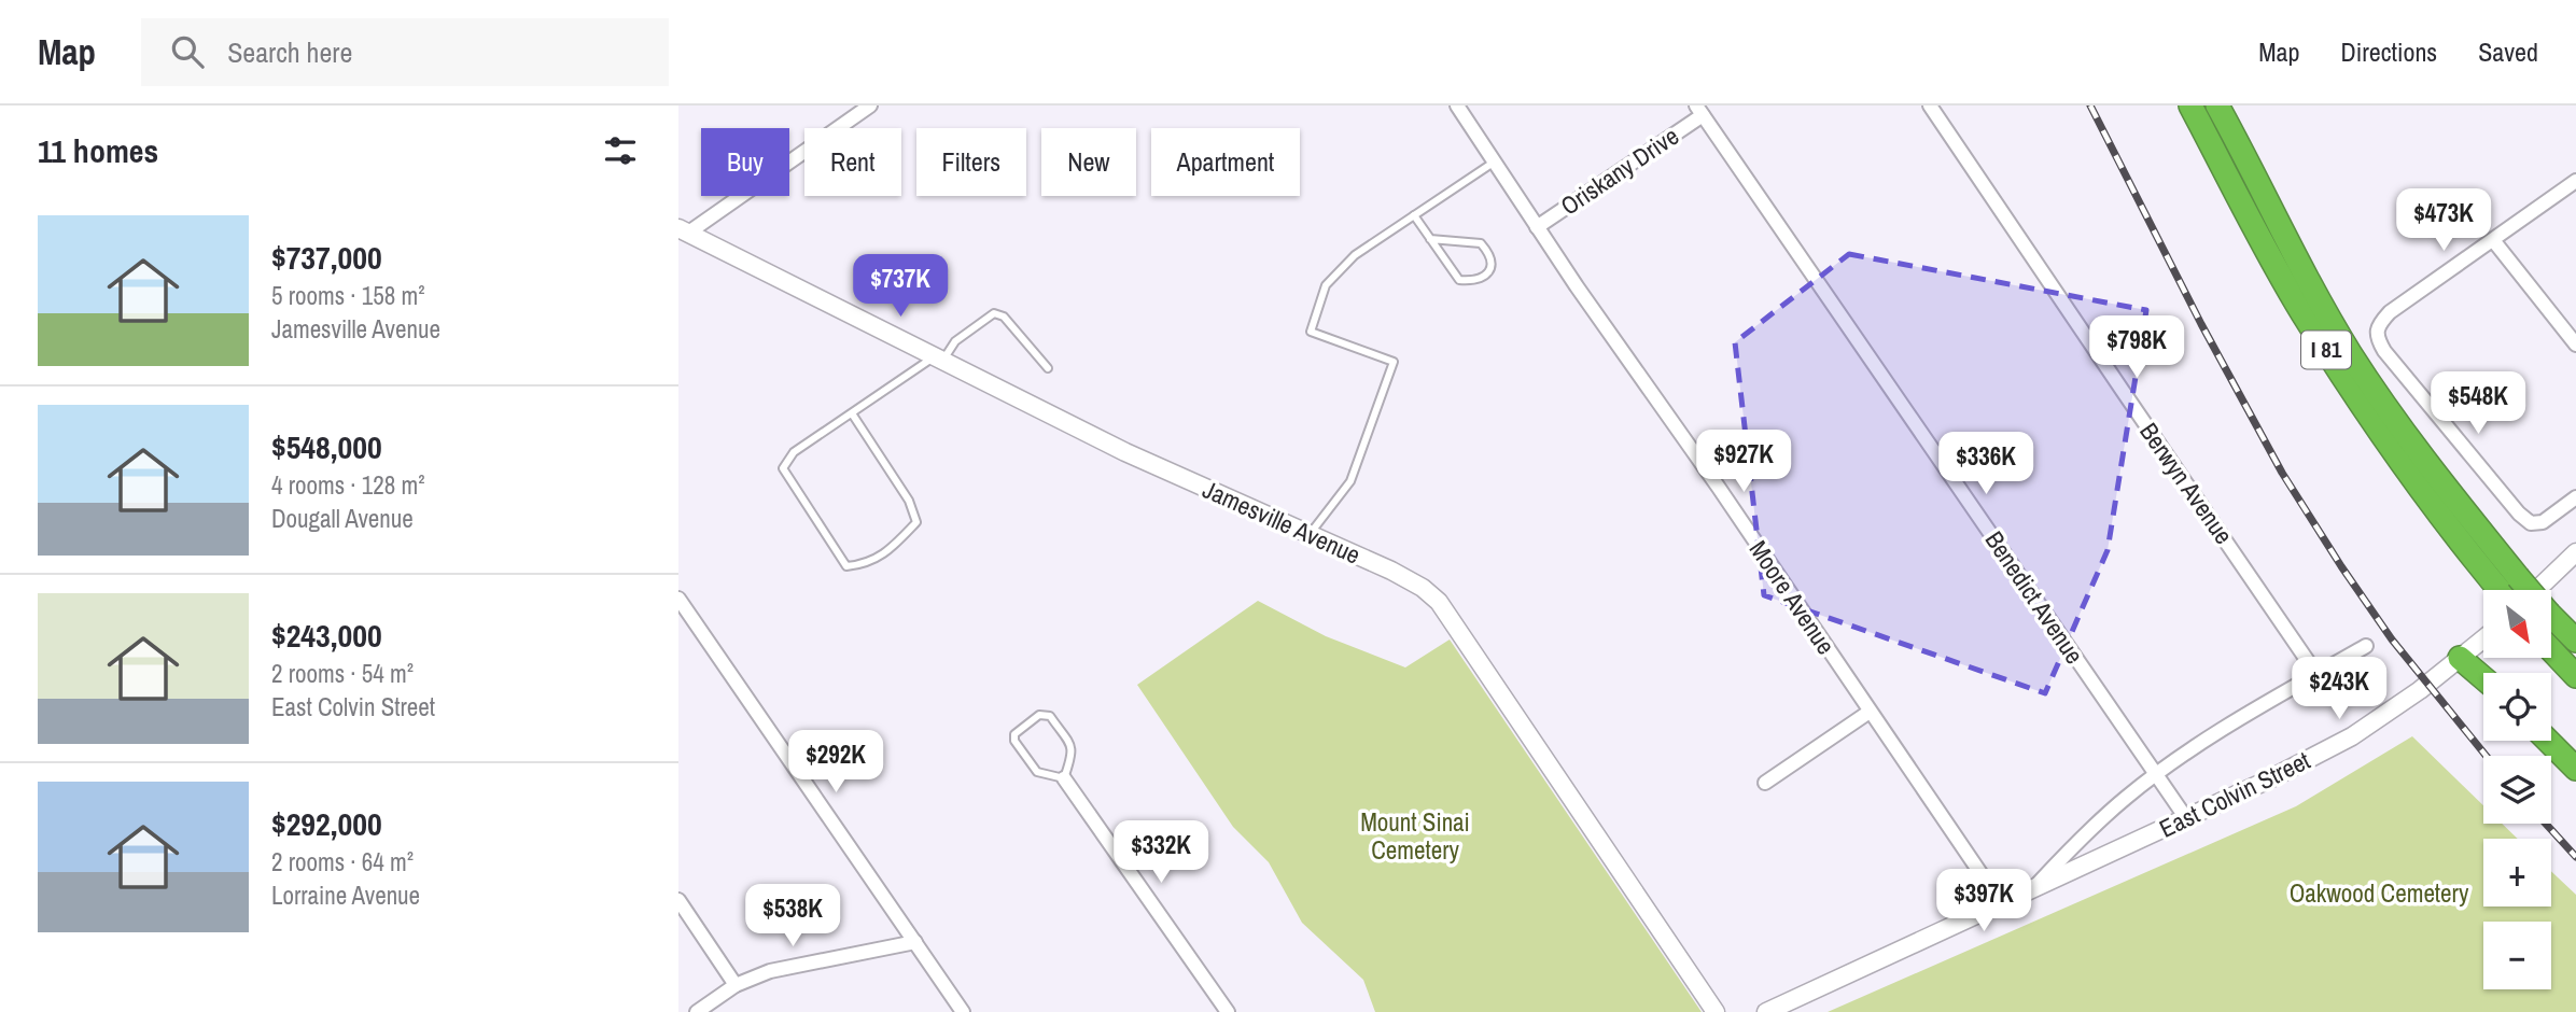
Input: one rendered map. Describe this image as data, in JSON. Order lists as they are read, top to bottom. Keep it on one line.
{"streets":{"highway":["I 81"],"street":["Oriskany Drive","Berwyn Avenue","Jamesville Avenue","Moore Avenue","Benedict Avenue","East Colvin Street"]},"crossings":[["Oriskany Drive","Moore Avenue"],["Oriskany Drive","Benedict Avenue"],["Berwyn Avenue","East Colvin Street"],["Moore Avenue","East Colvin Street"],["Benedict Avenue","East Colvin Street"]],"parks":["Mount Sinai Cemetery","Oakwood Cemetery"],"north":"bottom right","page":{"header":"Map","search":"Search here","nav":["Map","Directions","Saved"],"heading":"11 homes","chip":["Buy","Rent","Filters","New","Apartment"],"price":["$473K","$737K","$798K","$548K","$927K","$336K","$243K","$292K","$332K","$397K","$538K"],"list":[{"name":"$737,000","note":"5 rooms · 158 m² · Jamesville Avenue"},{"name":"$548,000","note":"4 rooms · 128 m² · Dougall Avenue"},{"name":"$243,000","note":"2 rooms · 54 m² · East Colvin Street"},{"name":"$292,000","note":"2 rooms · 64 m² · Lorraine Avenue"}],"map_buttons":["+","−"]}}
